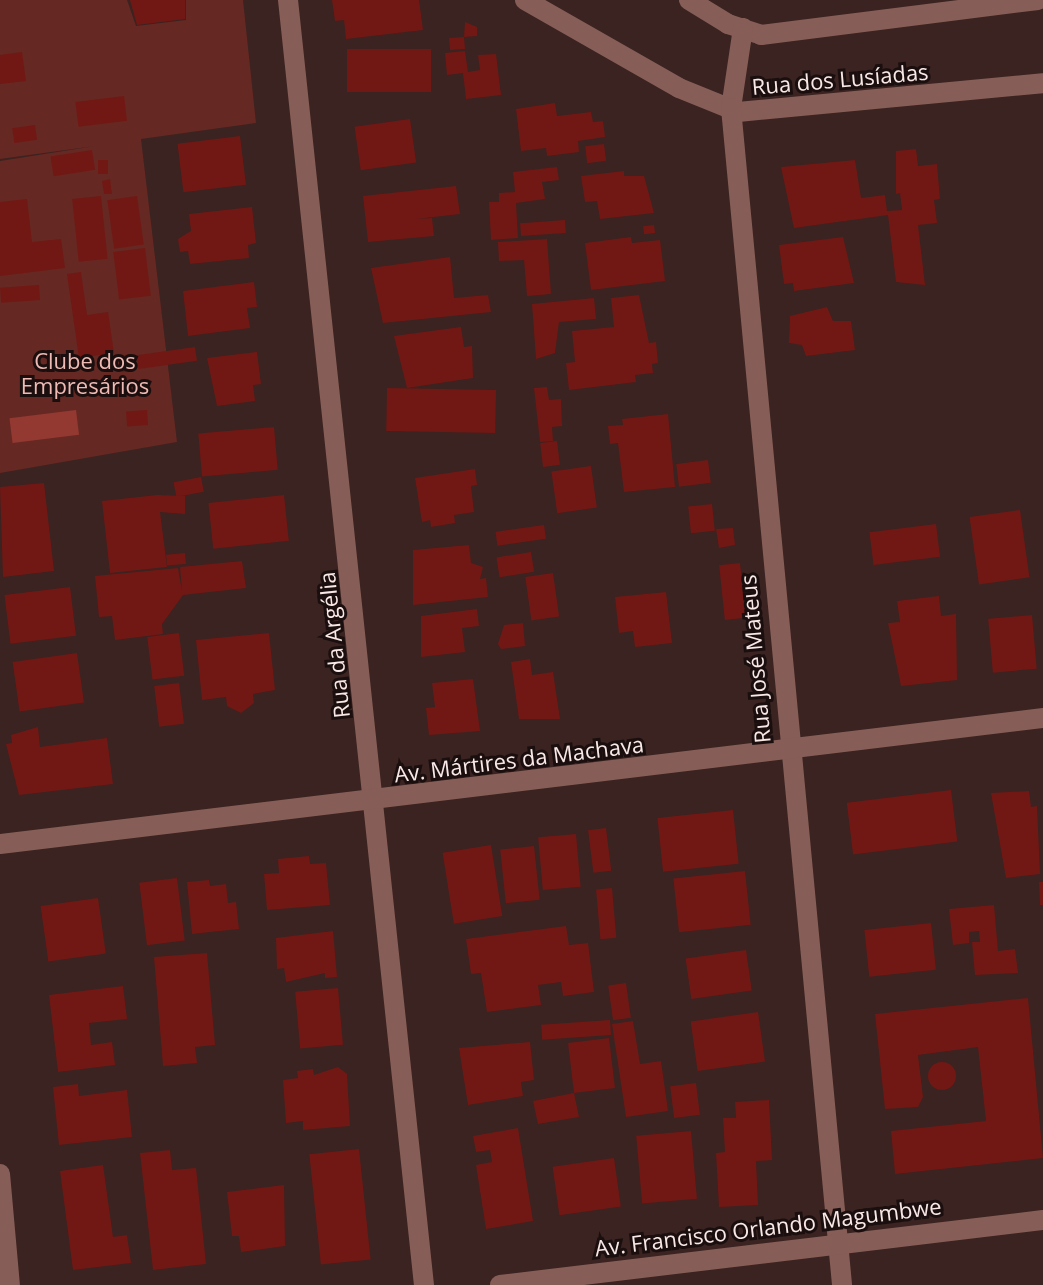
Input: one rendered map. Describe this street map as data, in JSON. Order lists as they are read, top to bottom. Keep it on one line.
{"streets":{"street":["Rua dos Lusíadas","Rua da Argélia","Rua José Mateus","Av. Mártires da Machava","Av. Francisco Orlando Magumbwe"]},"crossings":[["Rua dos Lusíadas","Rua José Mateus"],["Rua da Argélia","Av. Mártires da Machava"],["Rua José Mateus","Av. Mártires da Machava"],["Rua José Mateus","Av. Francisco Orlando Magumbwe"]],"parks":["Clube dos Empresários"]}
